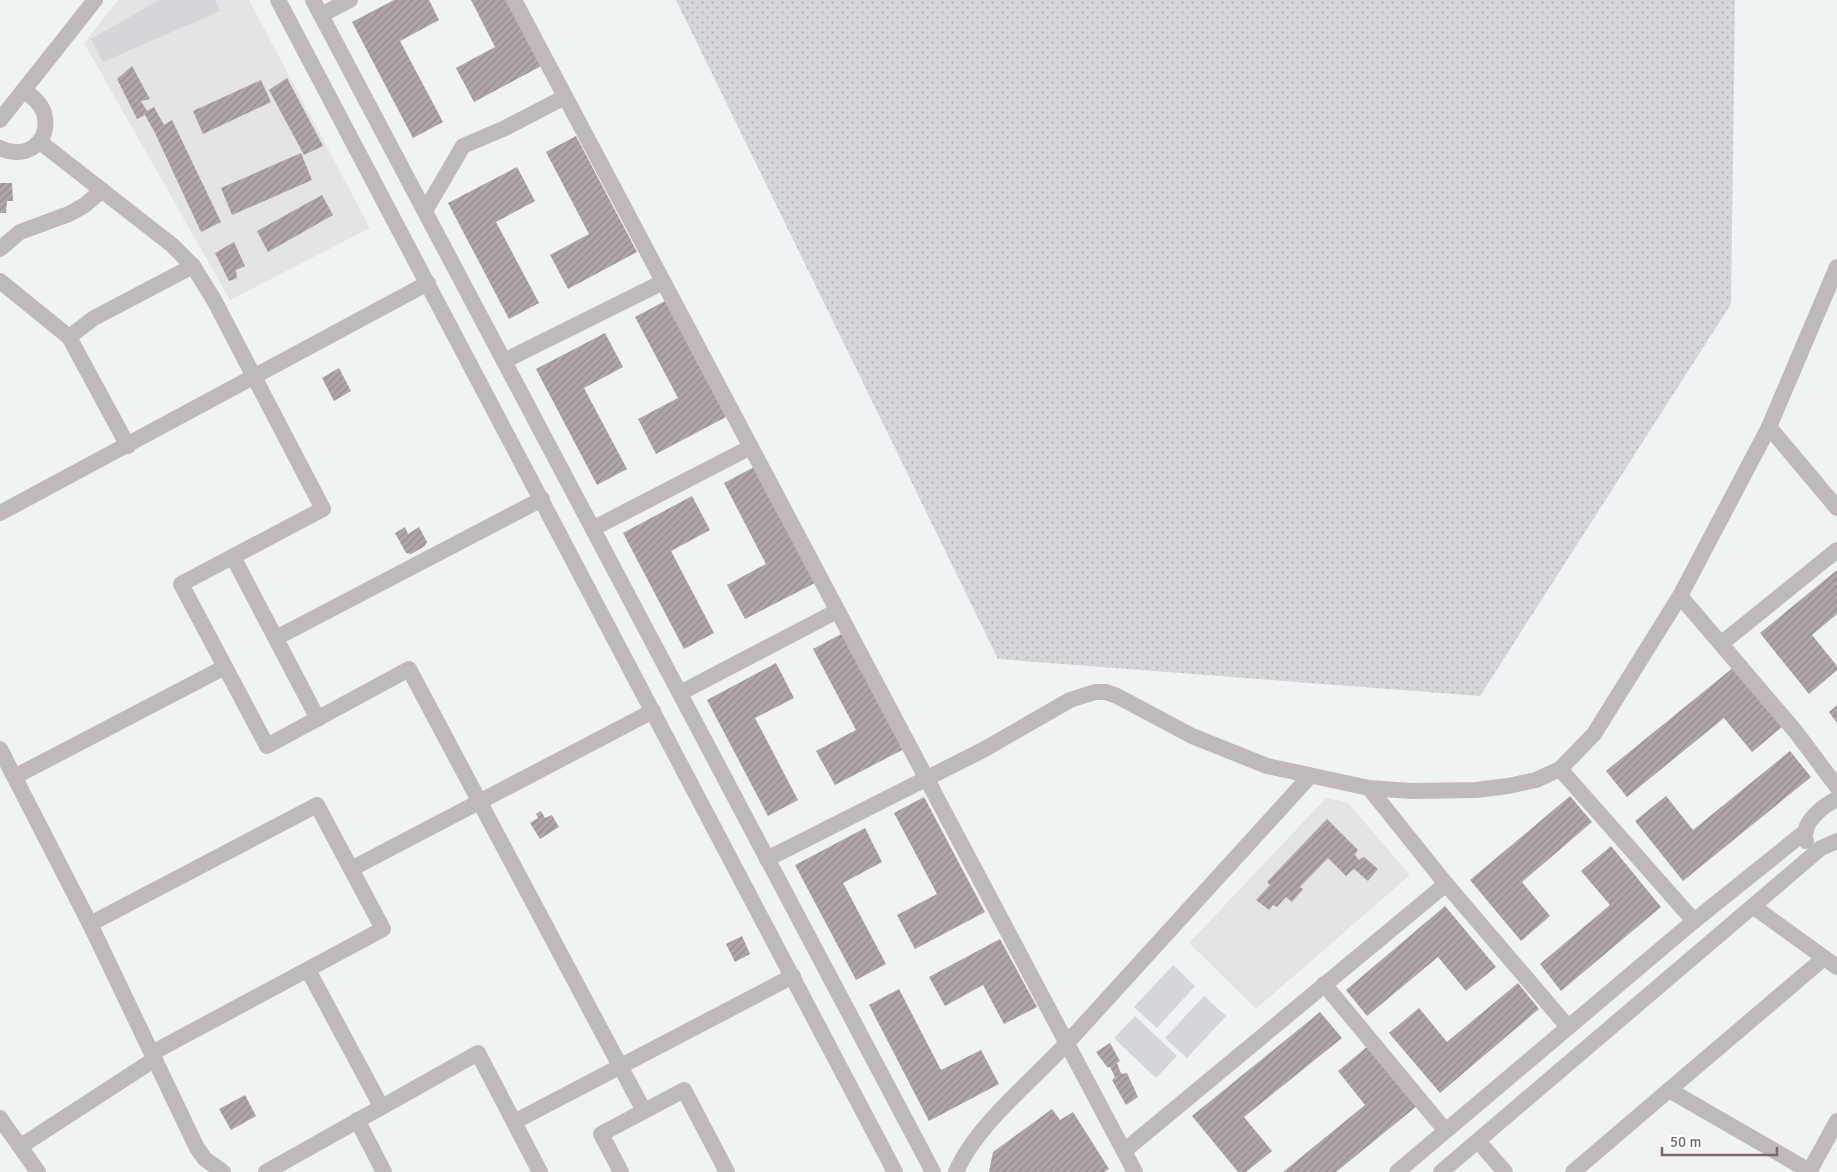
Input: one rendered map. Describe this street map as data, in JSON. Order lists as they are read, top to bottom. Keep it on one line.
{"scale_bar":"50 m"}
